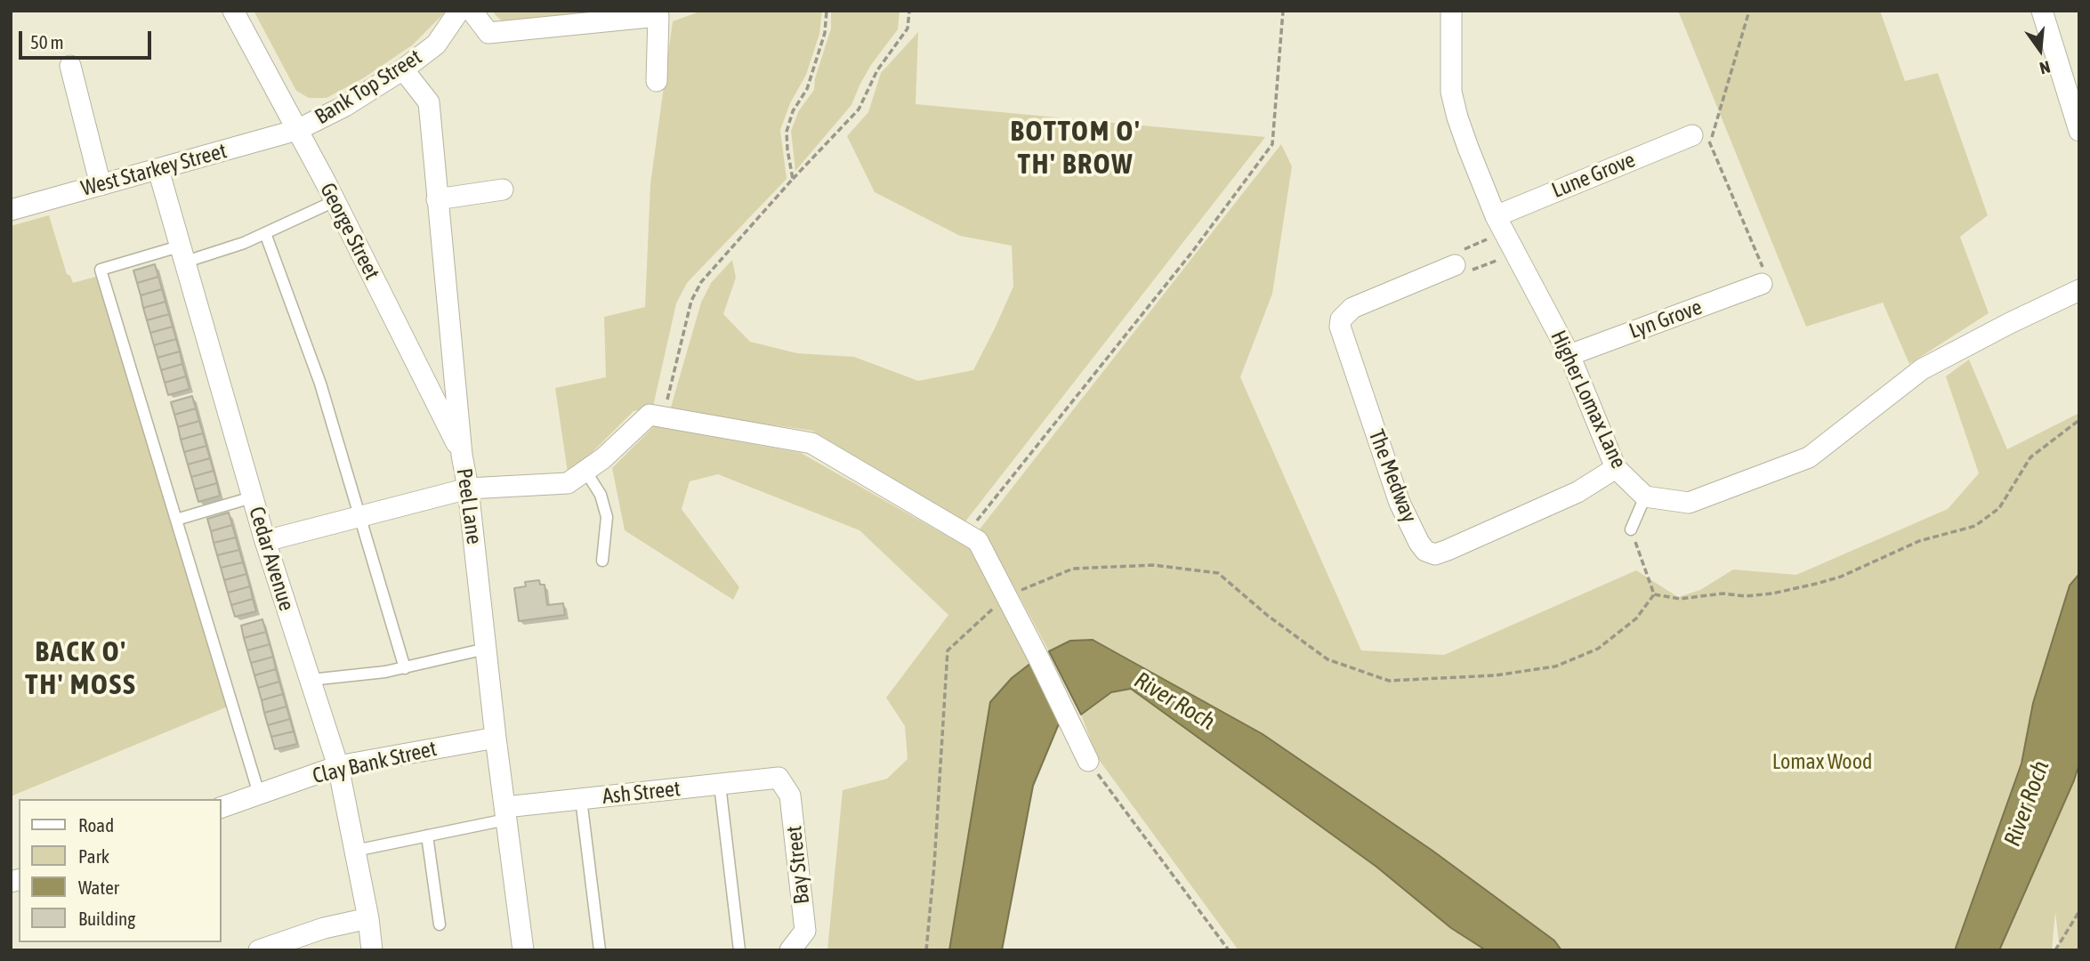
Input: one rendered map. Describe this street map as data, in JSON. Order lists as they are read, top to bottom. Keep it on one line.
{"streets":{"street":["Bank Top Street","West Starkey Street","Lune Grove","George Street","Lyn Grove","Higher Lomax Lane","The Medway","Peel Lane","Cedar Avenue","Clay Bank Street","Ash Street","Bay Street"]},"crossings":[["Bank Top Street","West Starkey Street"],["Bank Top Street","George Street"],["Bank Top Street","Peel Lane"],["West Starkey Street","George Street"],["West Starkey Street","Cedar Avenue"],["Lune Grove","Higher Lomax Lane"],["George Street","Peel Lane"],["Lyn Grove","Higher Lomax Lane"],["Higher Lomax Lane","The Medway"],["Peel Lane","Clay Bank Street"],["Peel Lane","Ash Street"],["Cedar Avenue","Clay Bank Street"],["Ash Street","Bay Street"]],"districts":["BOTTOM O' TH' BROW","BACK O' TH' MOSS"],"water":["River Roch"],"parks":["Lomax Wood"],"legend":["Road","Park","Water","Building"],"scale_bar":"50 m","north":"bottom"}
